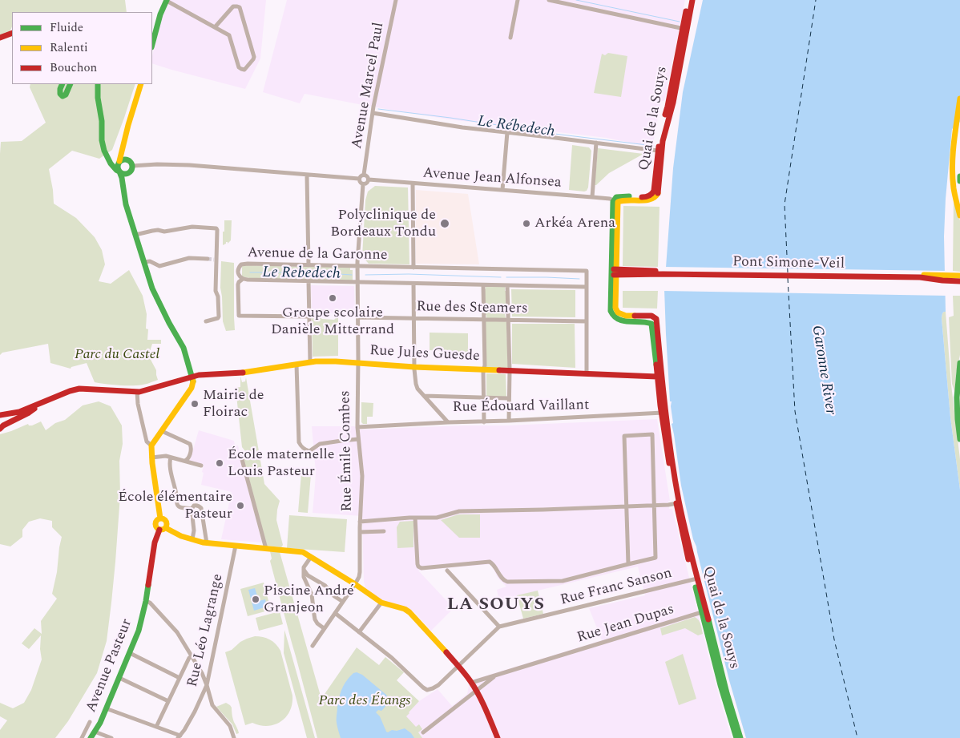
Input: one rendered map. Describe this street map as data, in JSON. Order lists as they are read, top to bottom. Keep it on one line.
{"streets":{"main road":["Quai de la Souys","Pont Simone-Veil","Rue Jules Guesde","Avenue Pasteur"],"street":["Avenue Marcel Paul","Avenue Jean Alfonsea","Avenue de la Garonne","Rue des Steamers","Rue Édouard Vaillant","Rue Émile Combes","Rue Franc Sanson","Rue Jean Dupas","Rue Léo Lagrange"]},"crossings":[["Avenue Marcel Paul","Avenue Jean Alfonsea"],["Avenue Marcel Paul","Rue Émile Combes"],["Quai de la Souys","Avenue Jean Alfonsea"],["Quai de la Souys","Pont Simone-Veil"],["Quai de la Souys","Rue Jules Guesde"],["Quai de la Souys","Rue Édouard Vaillant"],["Quai de la Souys","Rue Franc Sanson"],["Quai de la Souys","Rue Jean Dupas"],["Avenue Jean Alfonsea","Rue Émile Combes"],["Avenue de la Garonne","Rue Édouard Vaillant"],["Avenue de la Garonne","Rue Émile Combes"],["Rue des Steamers","Rue Édouard Vaillant"],["Rue des Steamers","Rue Émile Combes"],["Rue Jules Guesde","Rue Édouard Vaillant"],["Rue Jules Guesde","Rue Émile Combes"]],"districts":["LA SOUYS"],"water":["Le Rébedech","Le Rebedech","Garonne River"],"parks":["Parc du Castel","Parc des Étangs"],"places":["Polyclinique de Bordeaux Tondu","Arkéa Arena","Groupe scolaire Danièle Mitterrand","Mairie de Floirac","École maternelle Louis Pasteur","École élémentaire Pasteur","Piscine André Granjeon"],"legend":["Fluide","Ralenti","Bouchon"]}
